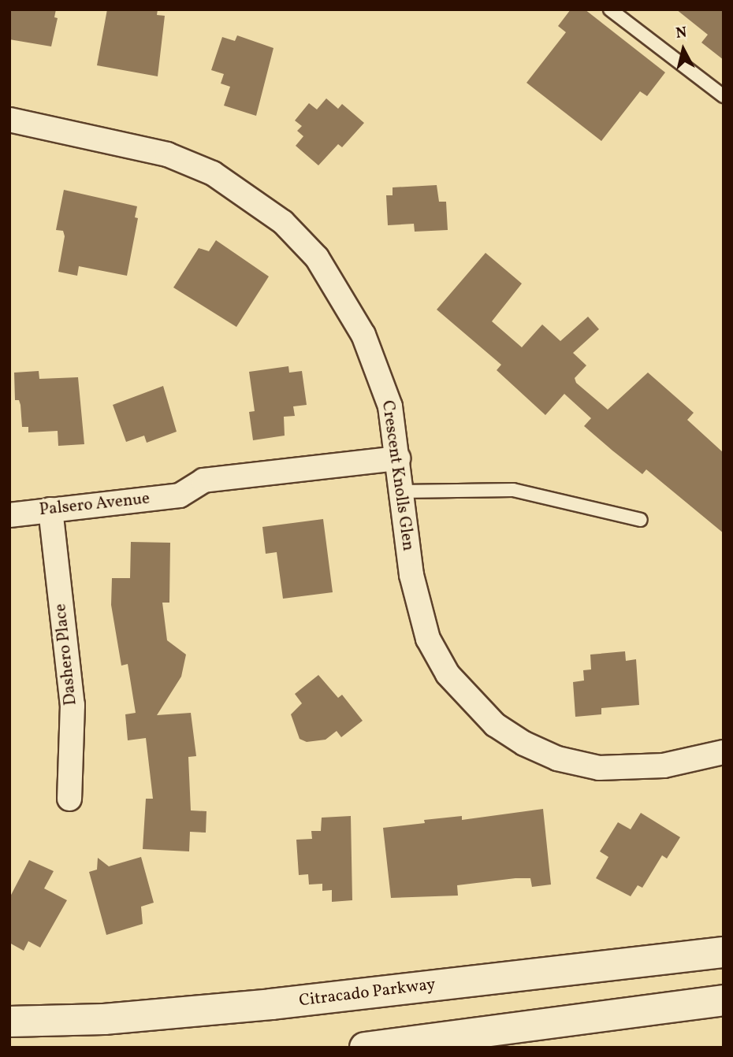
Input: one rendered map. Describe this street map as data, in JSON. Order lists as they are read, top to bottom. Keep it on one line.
{"streets":{"street":["Crescent Knolls Glen","Palsero Avenue","Dashero Place","Citracado Parkway"]},"crossings":[["Crescent Knolls Glen","Palsero Avenue"],["Palsero Avenue","Dashero Place"]],"north":"top"}
